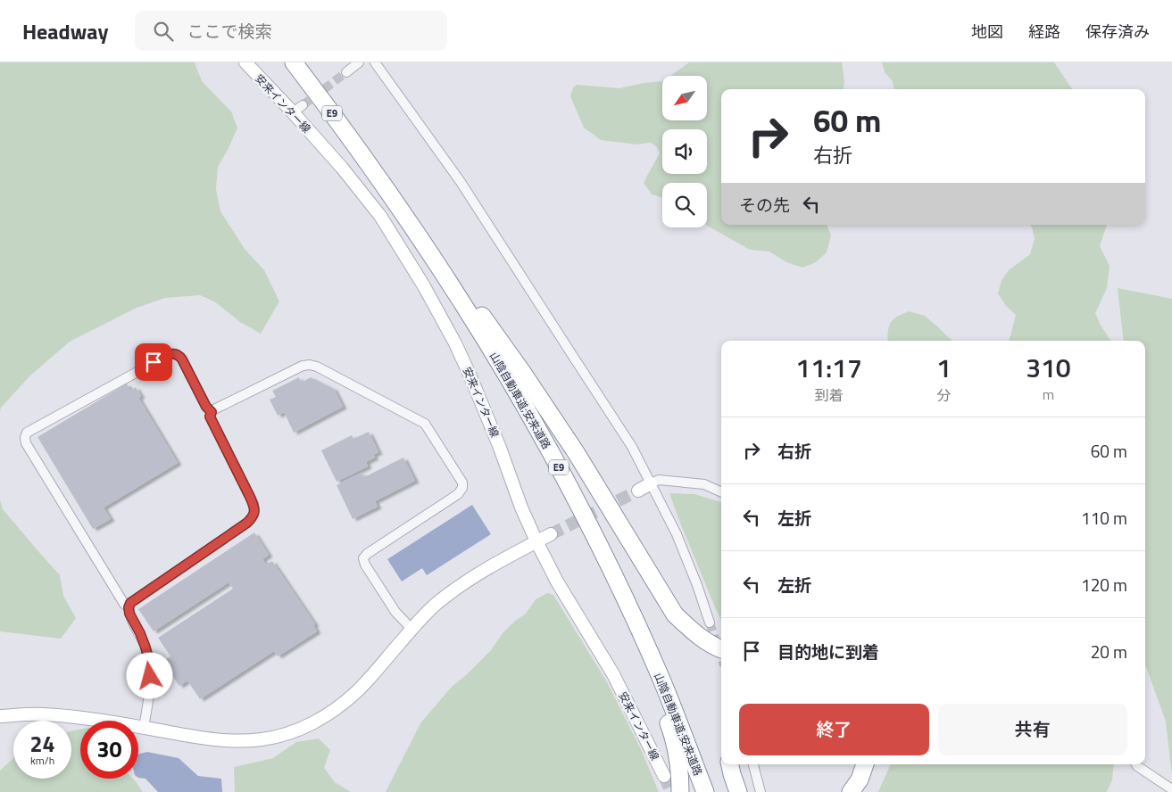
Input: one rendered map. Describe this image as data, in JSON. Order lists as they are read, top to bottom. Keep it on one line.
{"streets":{"highway":["E9","山陰自動車道;安来道路"],"main road":["安来インター線"]},"north":"bottom left","page":{"header":"Headway","search":"ここで検索","nav":["地図","経路","保存済み"],"turn":["60 m","右折"],"then":"その先","eta":["11:17","到着","1","分","310","m"],"list":[{"name":"右折","value":"60 m"},{"name":"左折","value":"110 m"},{"name":"左折","value":"120 m"},{"name":"目的地に到着","value":"20 m"}],"buttons":["終了","共有"],"speed":"24 km/h","limit":"30"}}
